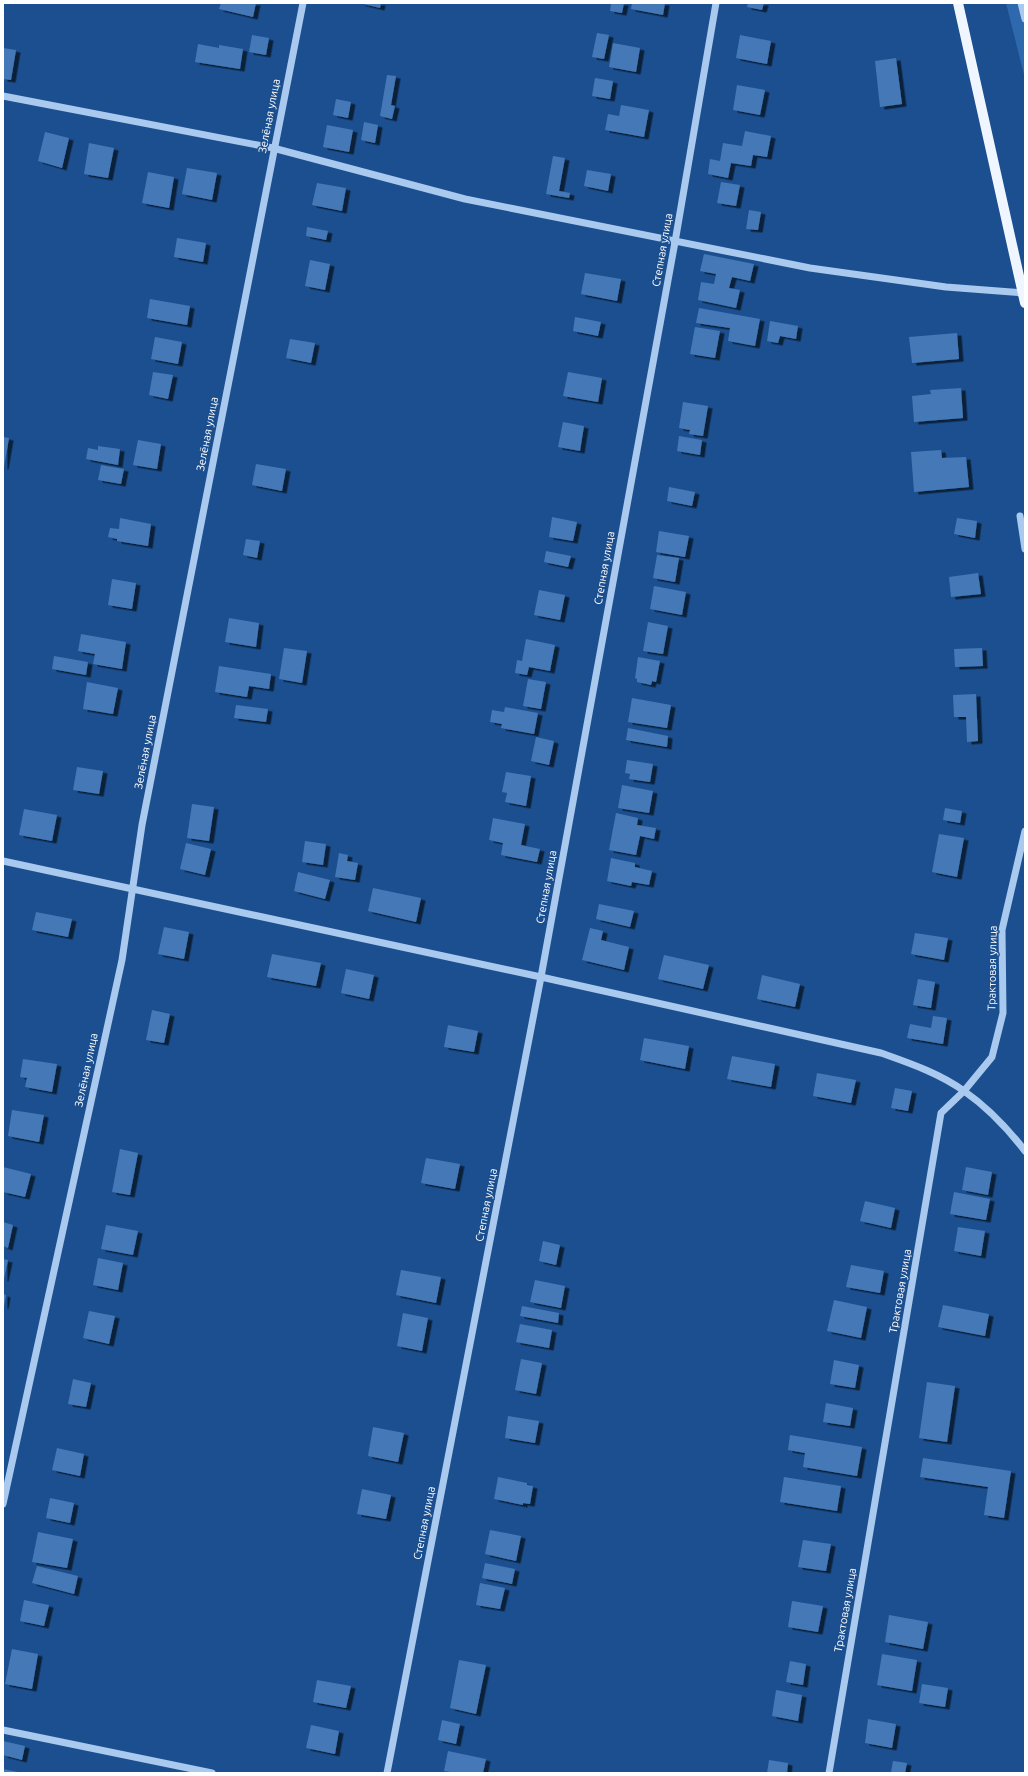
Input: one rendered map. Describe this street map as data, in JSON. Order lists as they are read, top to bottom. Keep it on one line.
{"streets":{"street":["Зелёная улица","Степная улица","Трактовая улица"]}}
